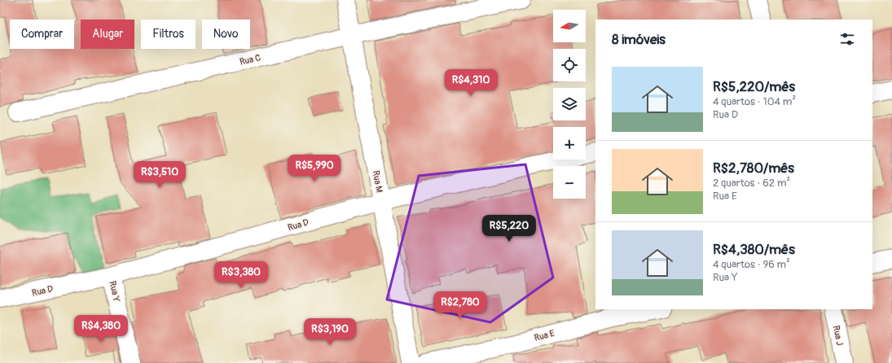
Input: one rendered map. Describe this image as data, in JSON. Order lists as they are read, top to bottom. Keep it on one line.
{"streets":{"street":["Rua C","Rua M","Rua D","Rua Y","Rua E","Rua J"]},"crossings":[["Rua C","Rua M"],["Rua M","Rua D"],["Rua D","Rua Y"]],"north":"left","page":{"map_buttons":["+","−"],"chip":["Comprar","Alugar","Filtros","Novo"],"heading":"8 imóveis","list":[{"name":"R$5,220/mês","note":"4 quartos · 104 m² · Rua D"},{"name":"R$2,780/mês","note":"2 quartos · 62 m² · Rua E"},{"name":"R$4,380/mês","note":"4 quartos · 96 m² · Rua Y"}],"price":["R$4,310","R$5,990","R$3,510","R$5,220","R$3,380","R$2,780","R$4,380","R$3,190"]}}
